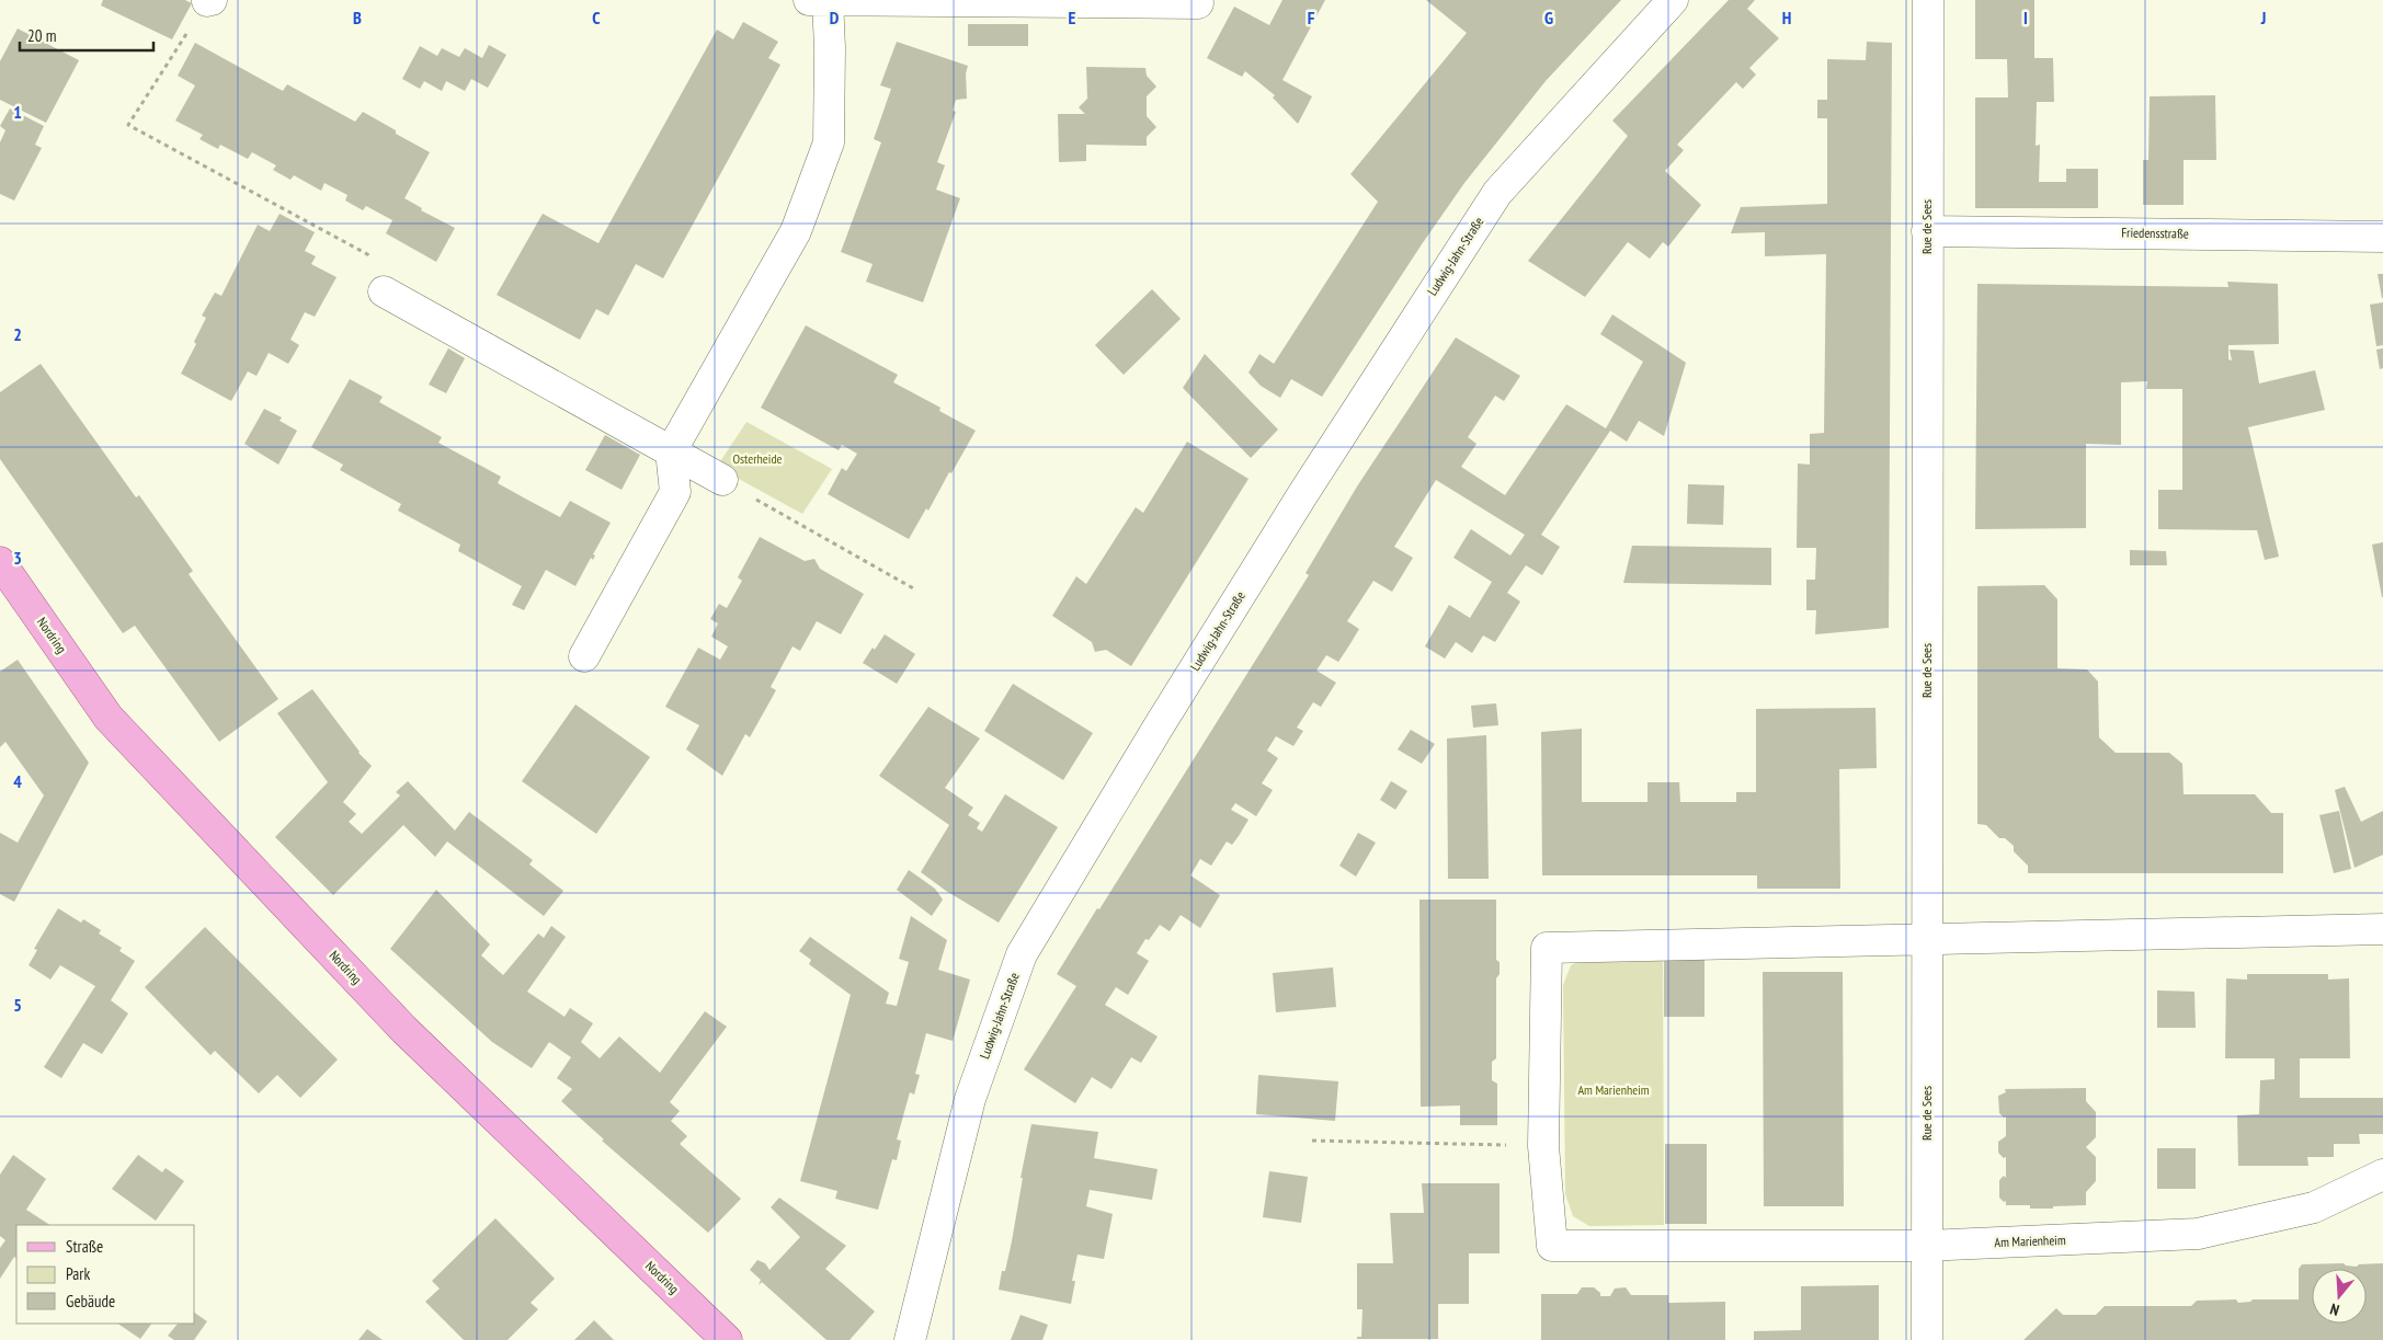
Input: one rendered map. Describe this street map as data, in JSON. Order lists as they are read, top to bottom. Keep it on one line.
{"streets":{"main road":["Nordring"],"street":["Rue de Sees","Friedensstraße","Ludwig-Jahn-Straße","Am Marienheim"]},"crossings":[["Rue de Sees","Friedensstraße"],["Rue de Sees","Am Marienheim"]],"parks":["Osterheide","Am Marienheim"],"legend":["Straße","Park","Gebäude"],"scale_bar":"20 m","north":"bottom","grid":{"columns":["B","C","D","E","F","G","H","I","J"],"rows":["1","2","3","4","5"]}}
